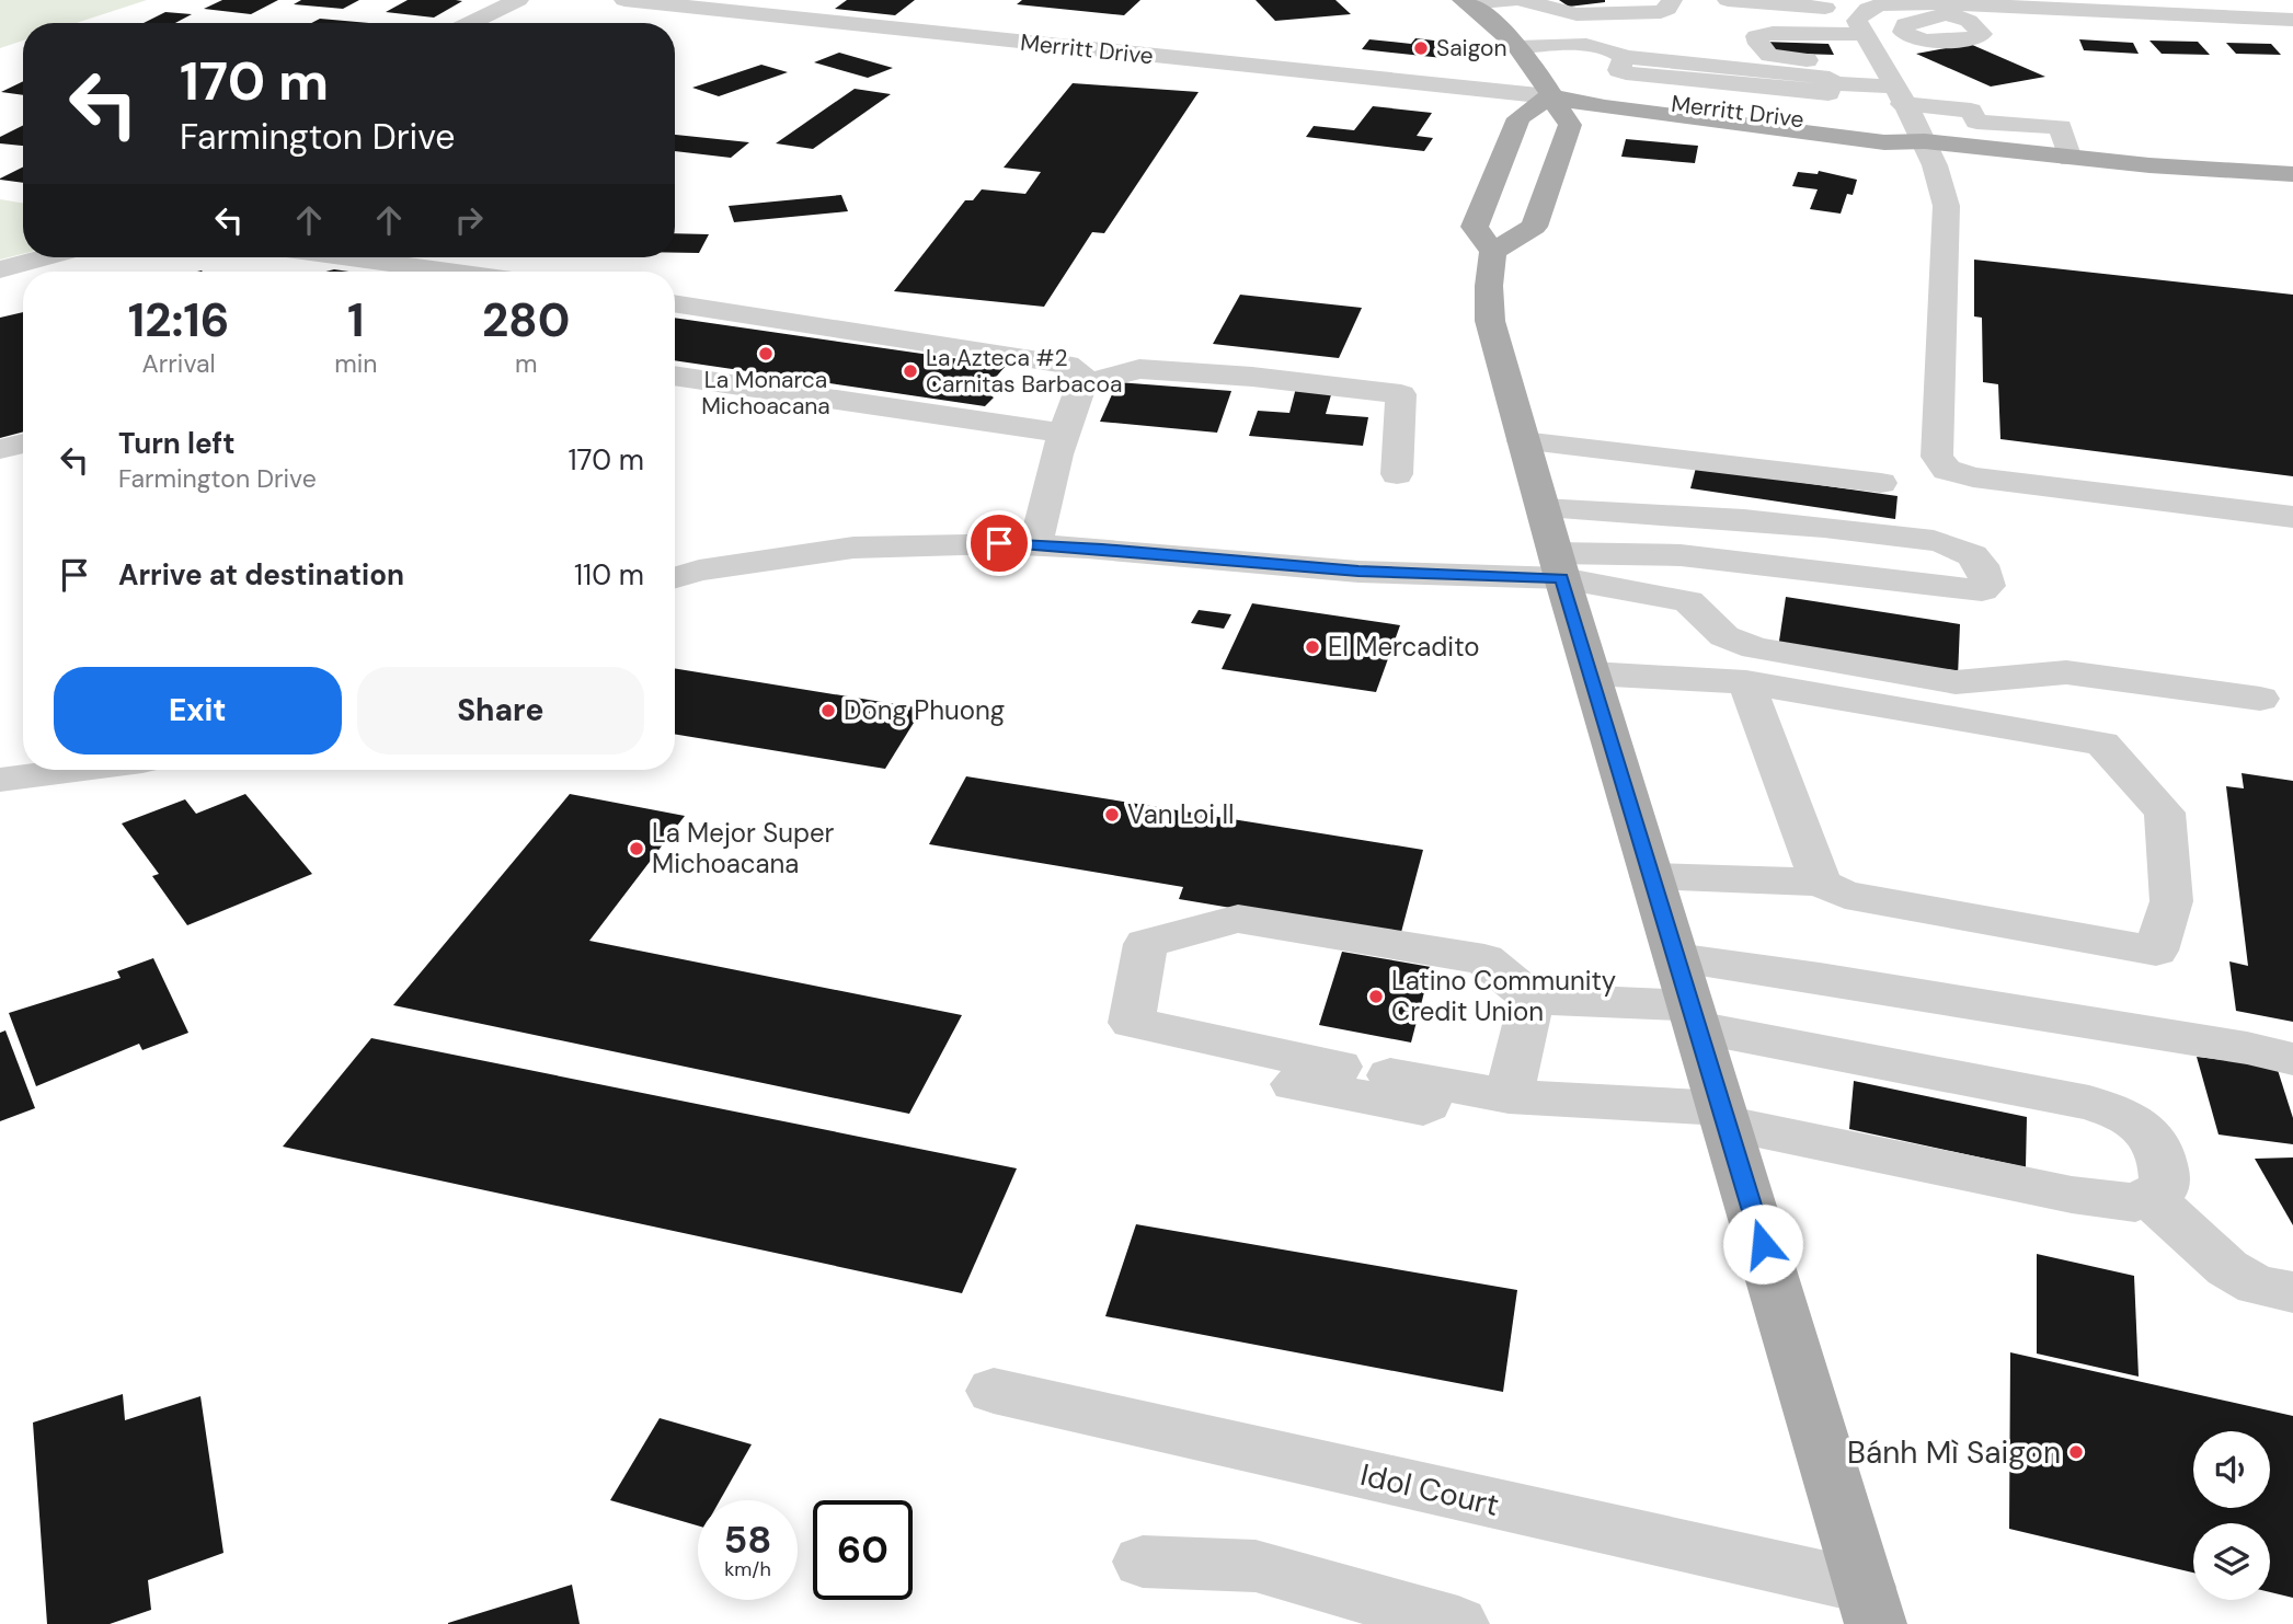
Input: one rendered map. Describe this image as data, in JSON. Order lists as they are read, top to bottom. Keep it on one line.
{"streets":{"main road":["Merritt Drive"],"street":["Idol Court"]},"places":["Saigon","La Monarca Michoacana","La Azteca #2 Carnitas Barbacoa","El Mercadito","Dong Phuong","Van Loi II","La Mejor Super Michoacana","Latino Community Credit Union","Bánh Mì Saigon"],"page":{"turn":["170 m","Farmington Drive"],"eta":["12:16","Arrival","1","min","280","m"],"list":[{"name":"Turn left","note":"Farmington Drive","value":"170 m"},{"name":"Arrive at destination","value":"110 m"}],"buttons":["Exit","Share"],"speed":"58 km/h","limit":"60"}}
